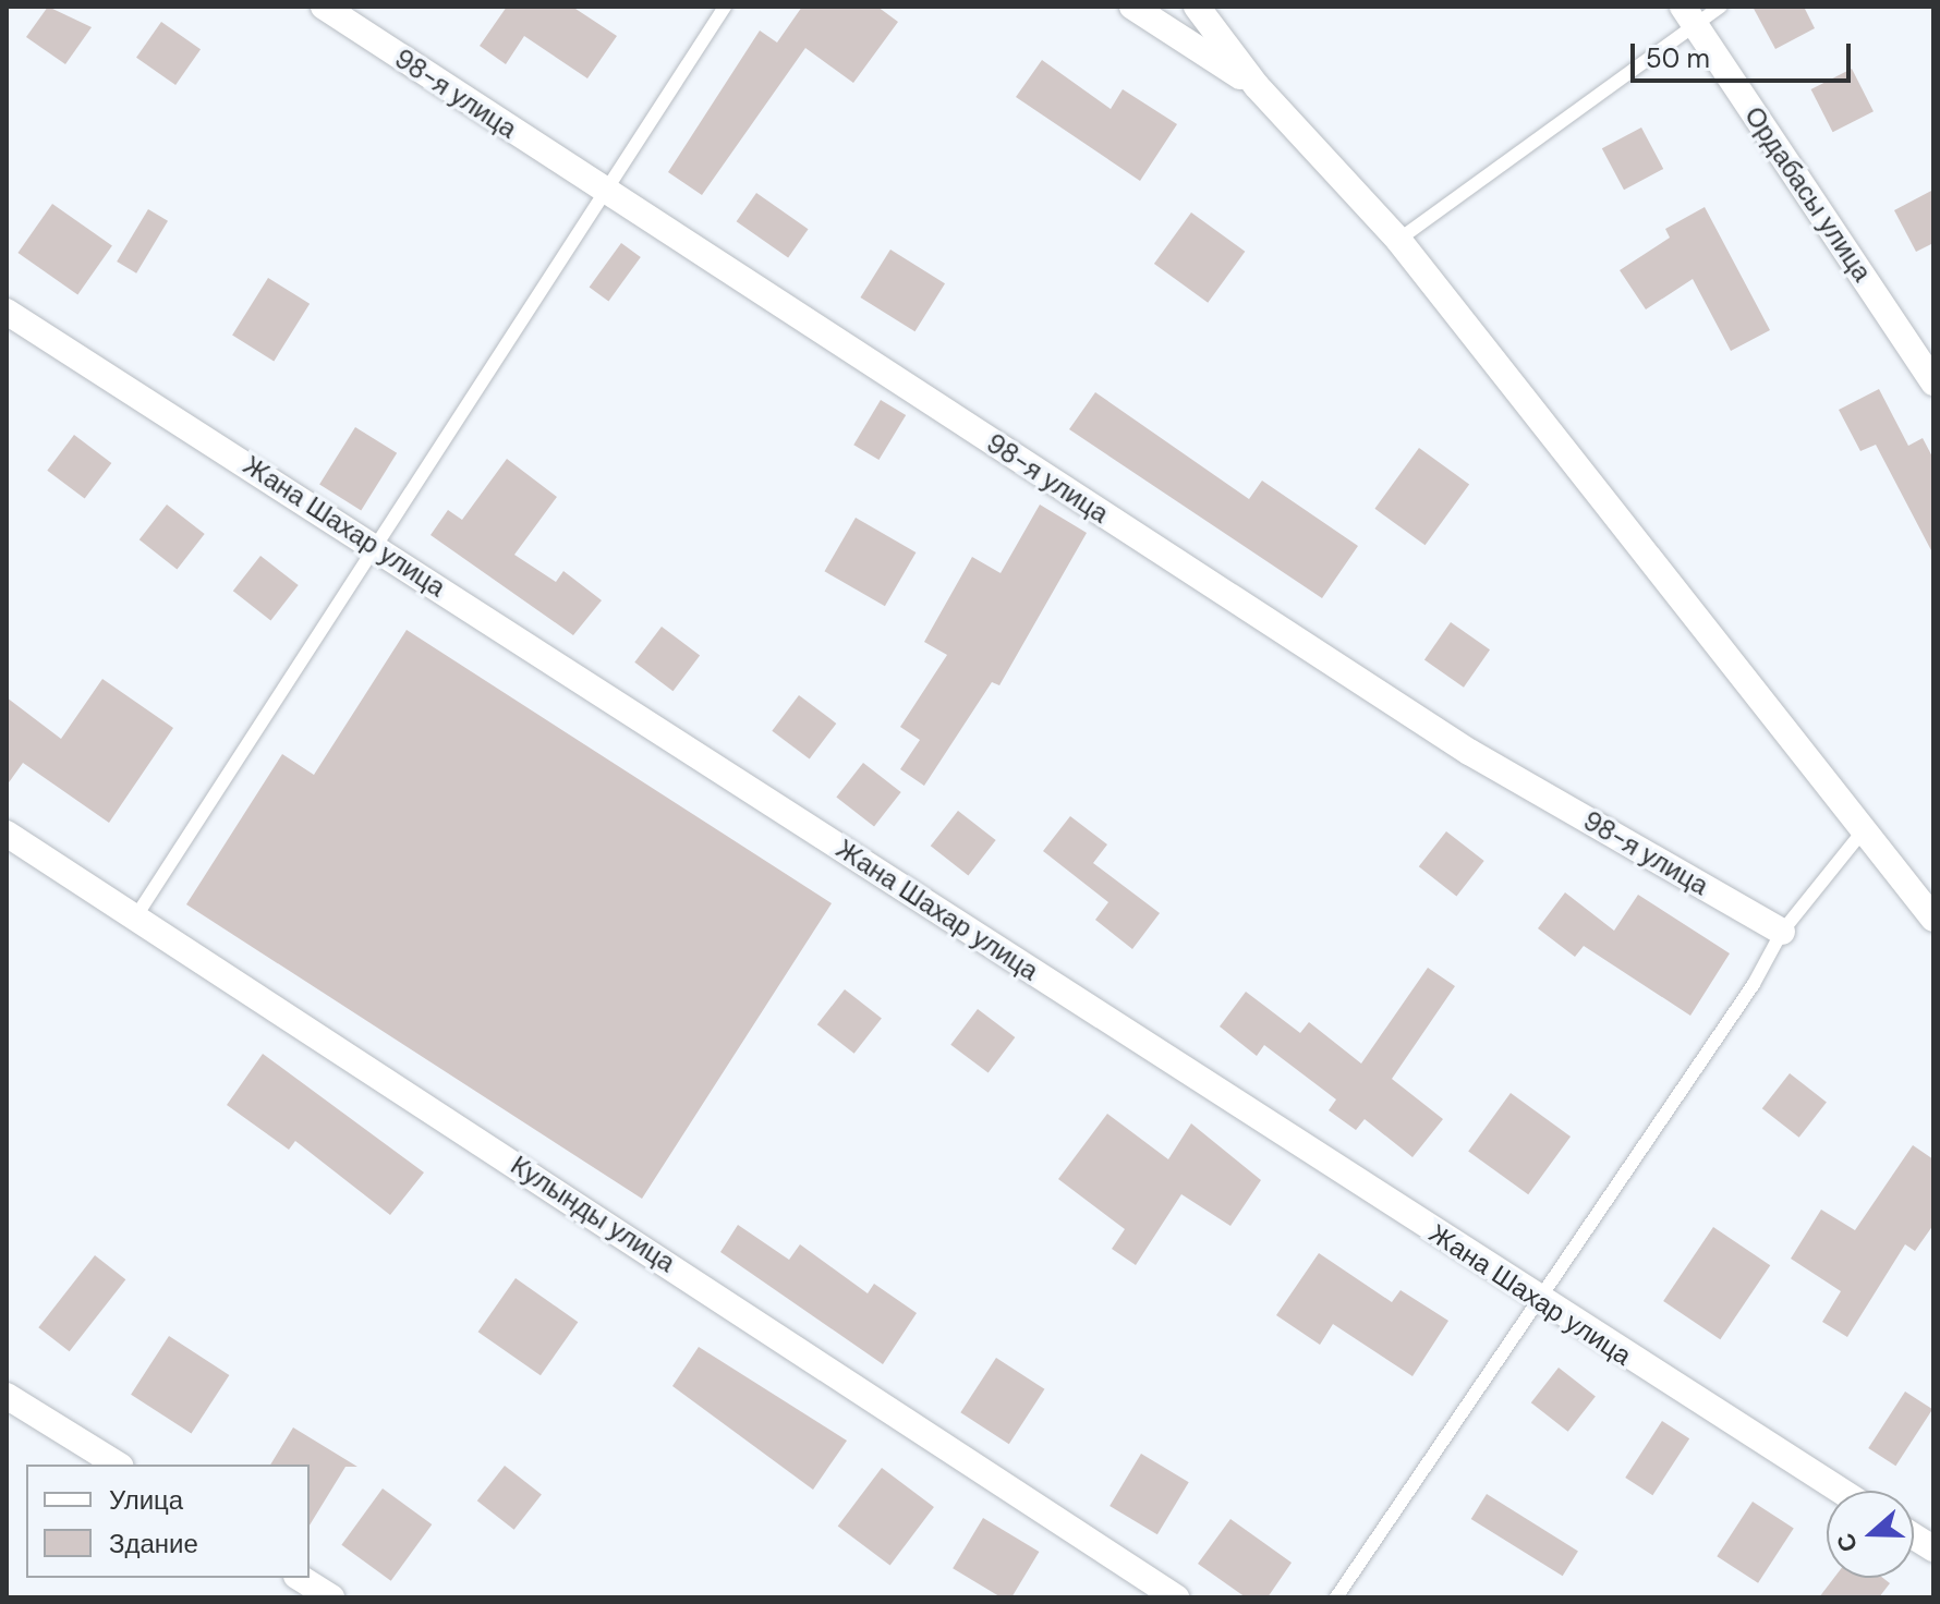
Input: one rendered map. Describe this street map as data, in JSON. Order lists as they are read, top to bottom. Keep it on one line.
{"streets":{"street":["98-я улица","Ордабасы улица","Жана Шахар улица","Кулынды улица"]},"legend":["Улица","Здание"],"scale_bar":"50 m","north":"left"}
